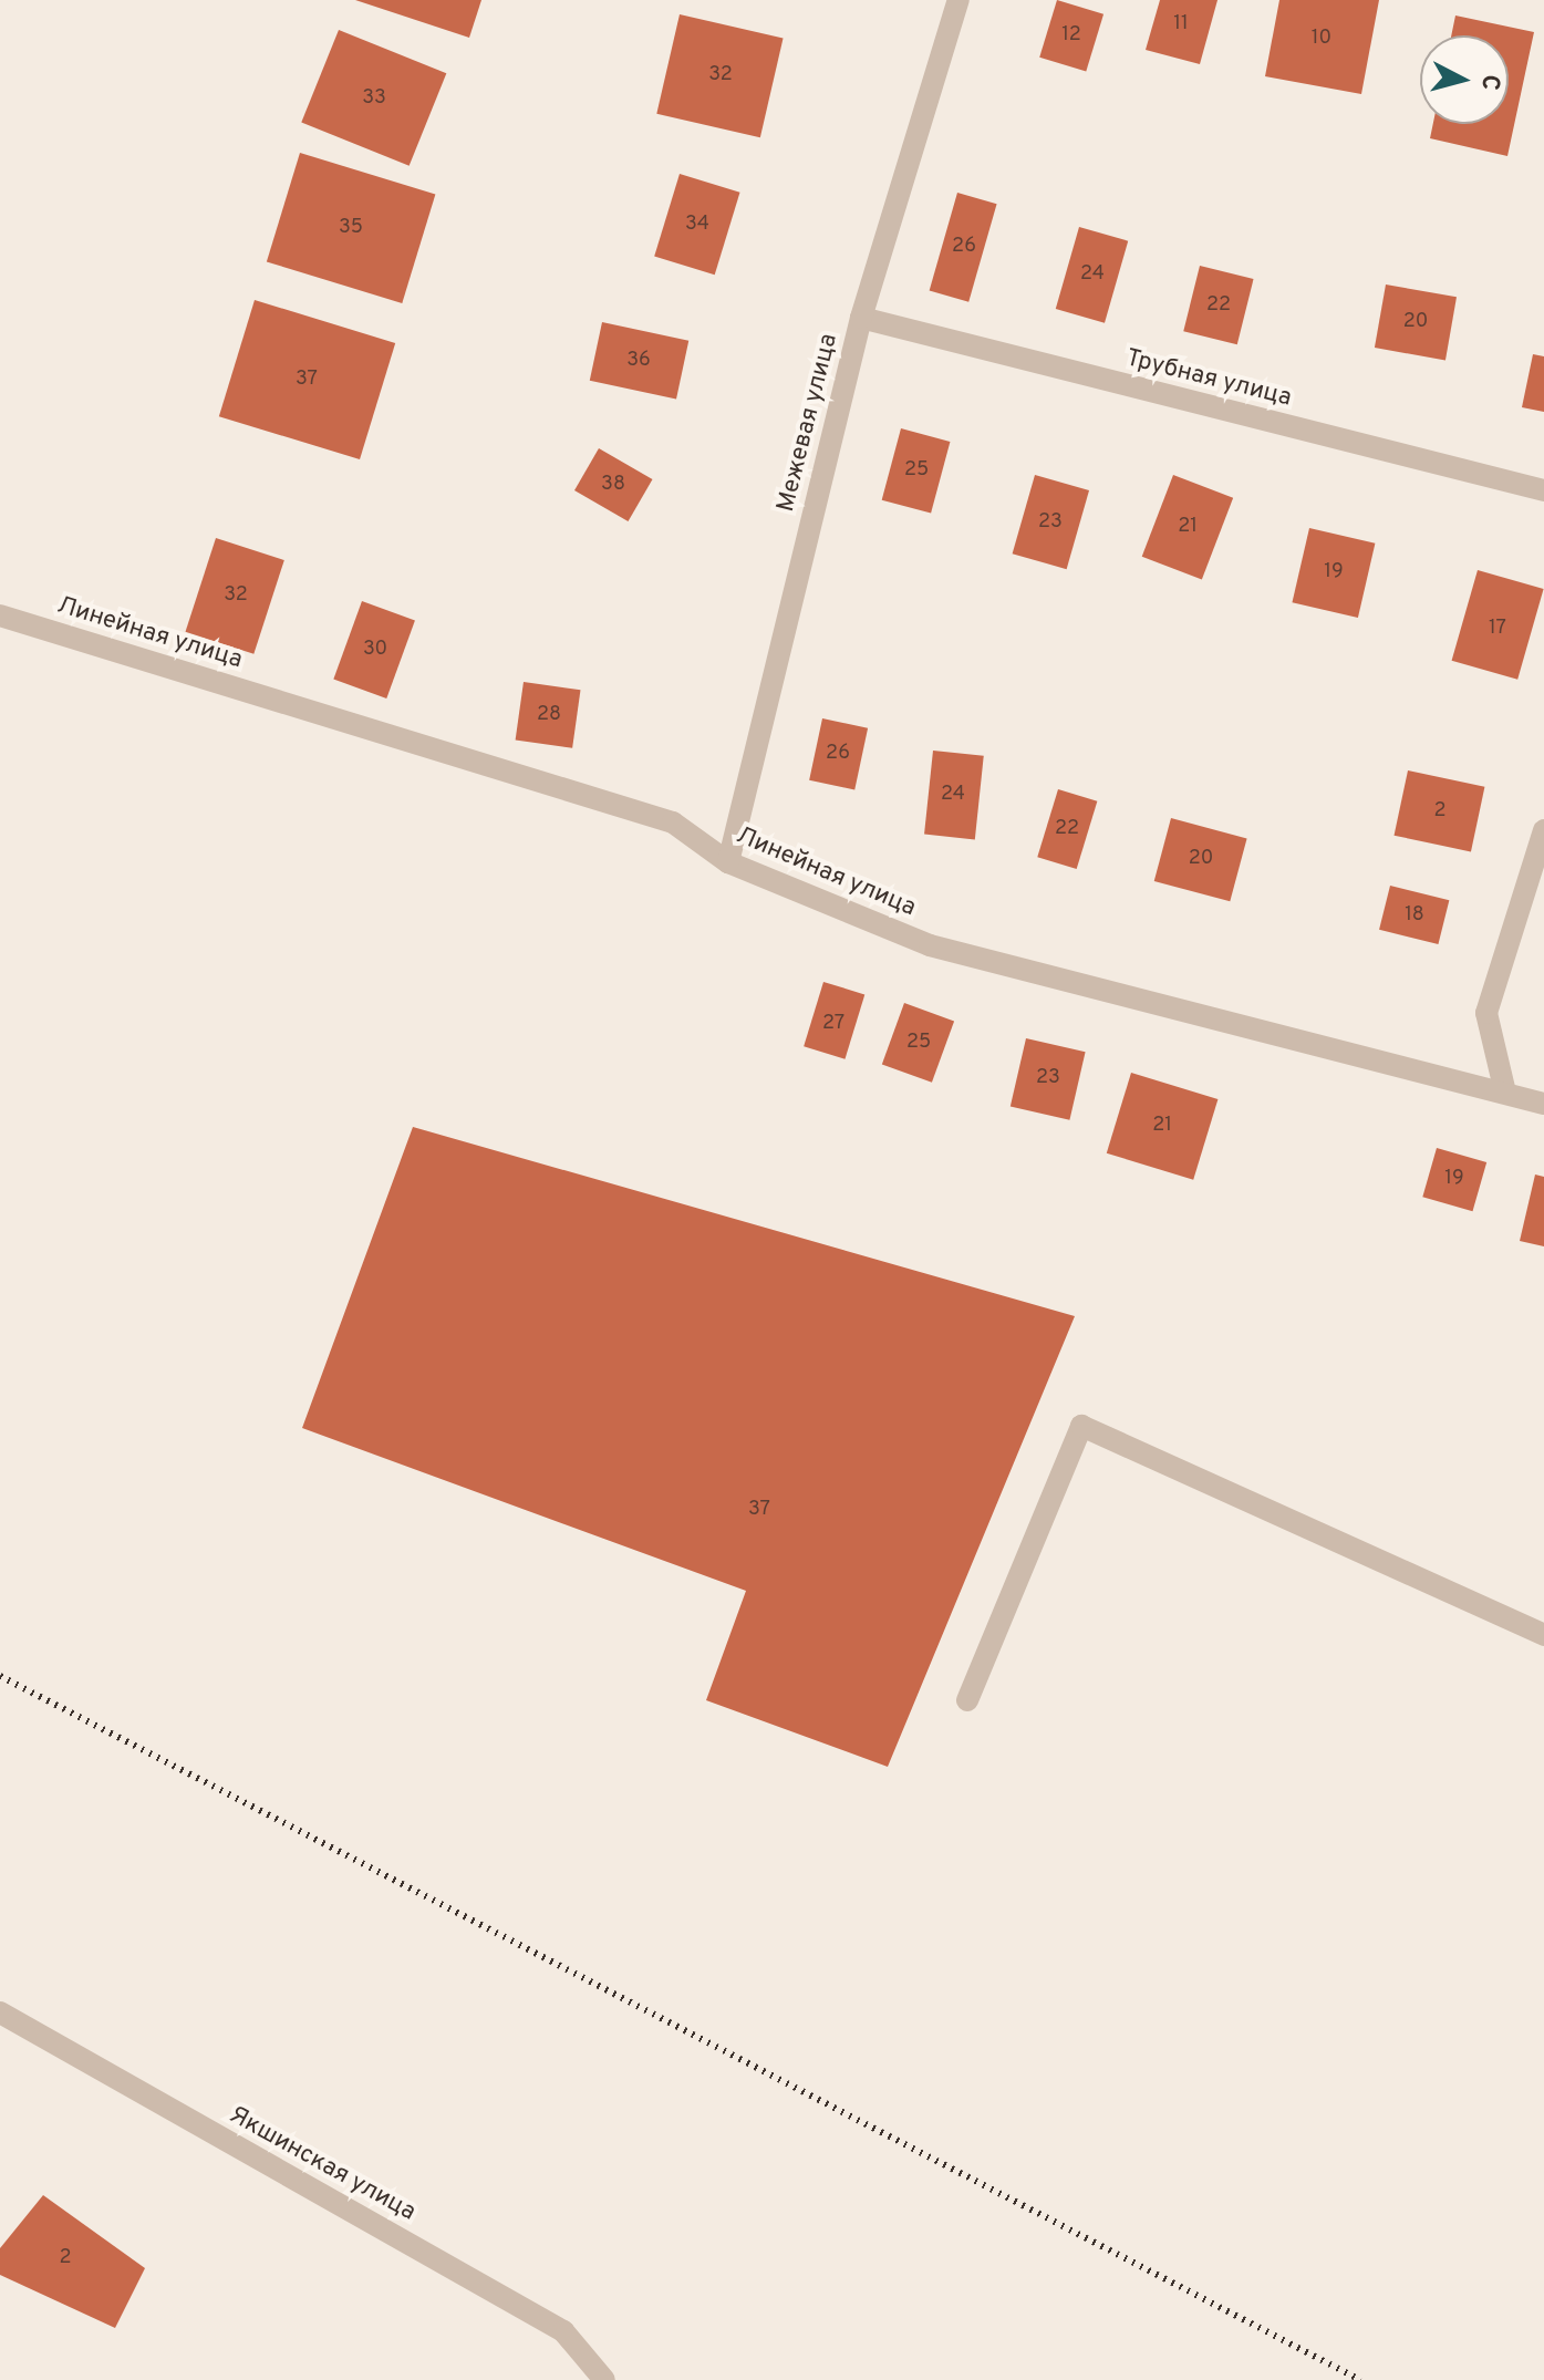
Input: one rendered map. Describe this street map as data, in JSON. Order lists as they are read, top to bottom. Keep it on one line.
{"streets":{"street":["Трубная улица","Межевая улица","Линейная улица","Якшинская улица"]},"crossings":[["Трубная улица","Межевая улица"],["Межевая улица","Линейная улица"]],"house_numbers":["11","12","10","32","33","34","35","26","24","22","20","36","37","25","38","23","21","19","32","17","30","28","26","24","2","22","20","18","27","25","23","21","19","37","2"],"north":"right"}
